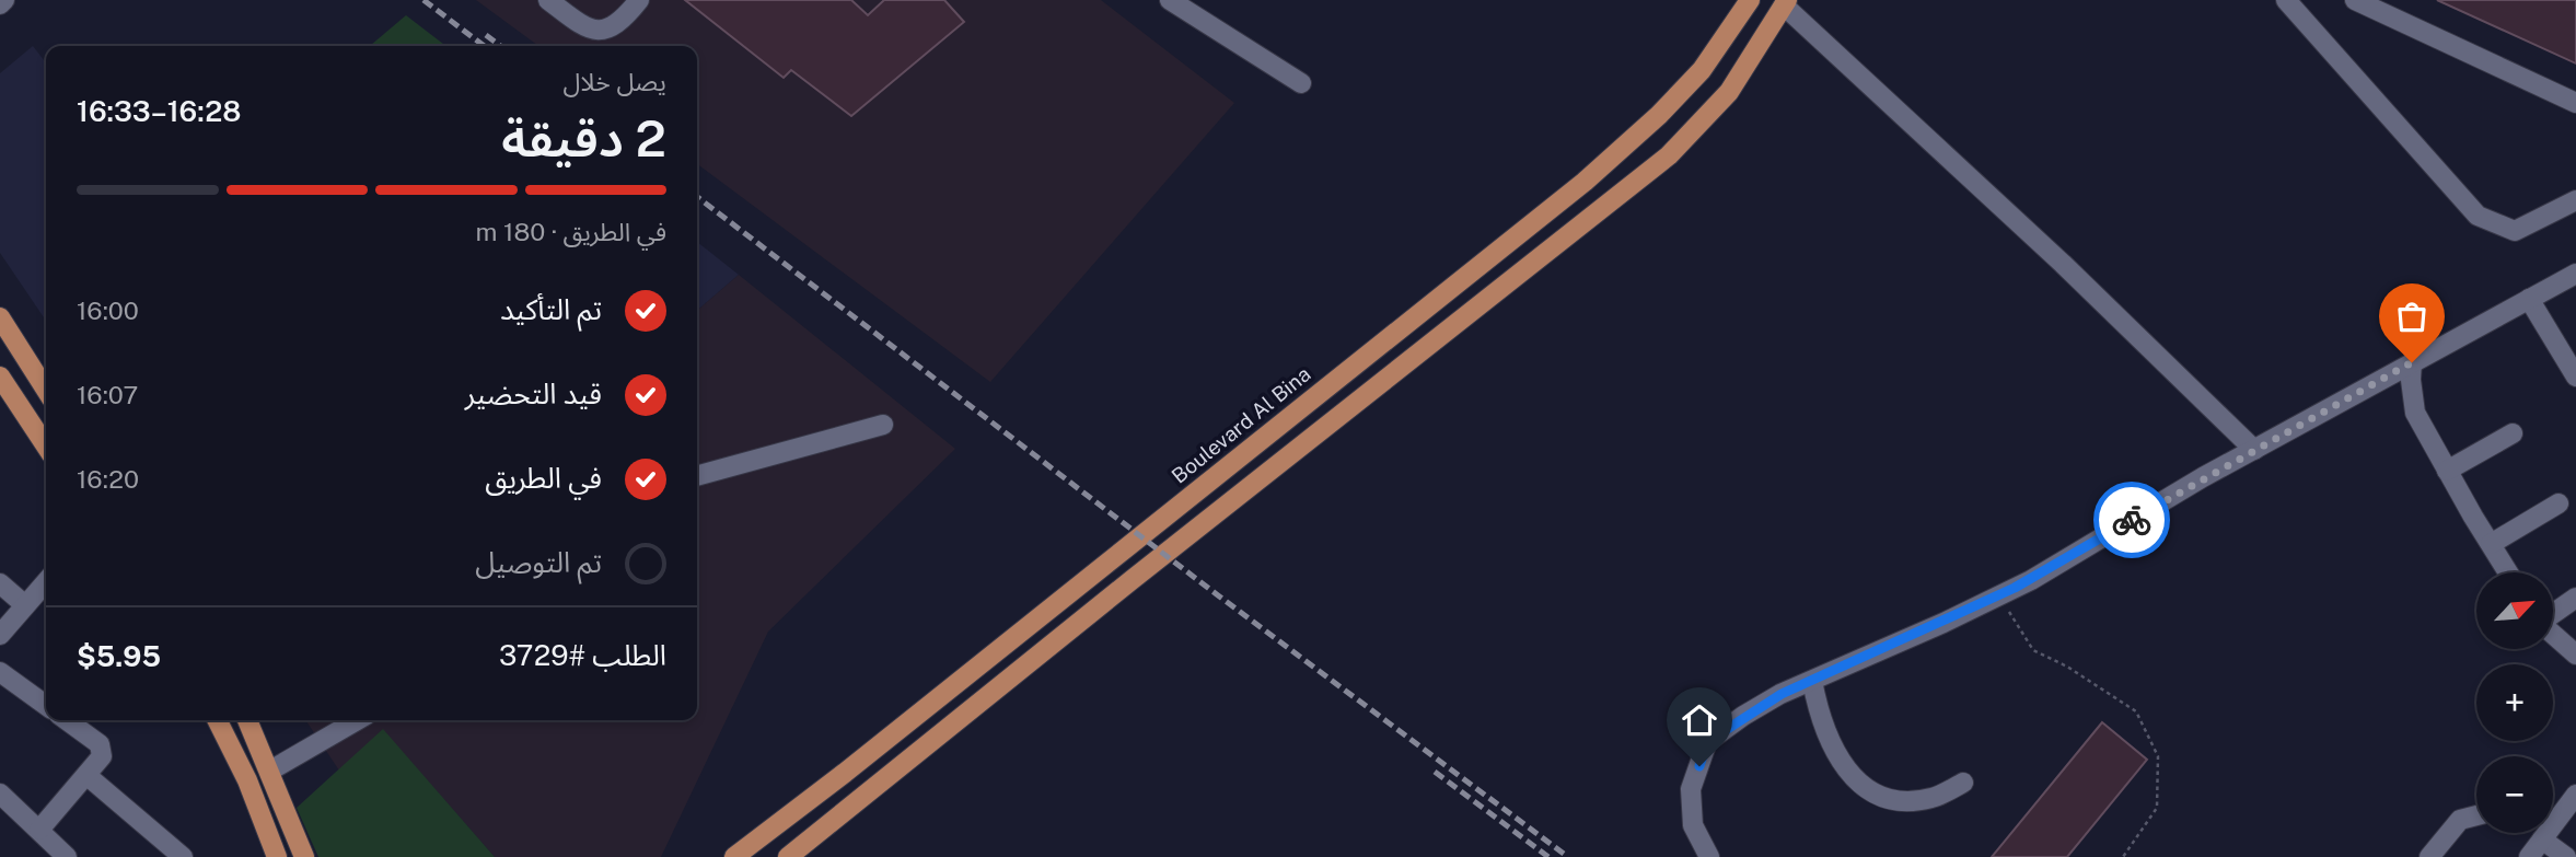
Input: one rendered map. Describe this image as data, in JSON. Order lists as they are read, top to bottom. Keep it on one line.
{"streets":{"main road":["Boulevard Al Bina"]},"north":"top right","page":{"heading":["2 دقيقة","يصل خلال","16:28–16:33"],"panel":["الطلب #3729","$5.95"],"bar":"في الطريق · 180 m","list":[["تم التأكيد","16:00"],["قيد التحضير","16:07"],["في الطريق","16:20"],"تم التوصيل"],"map_buttons":["+","−"]}}
